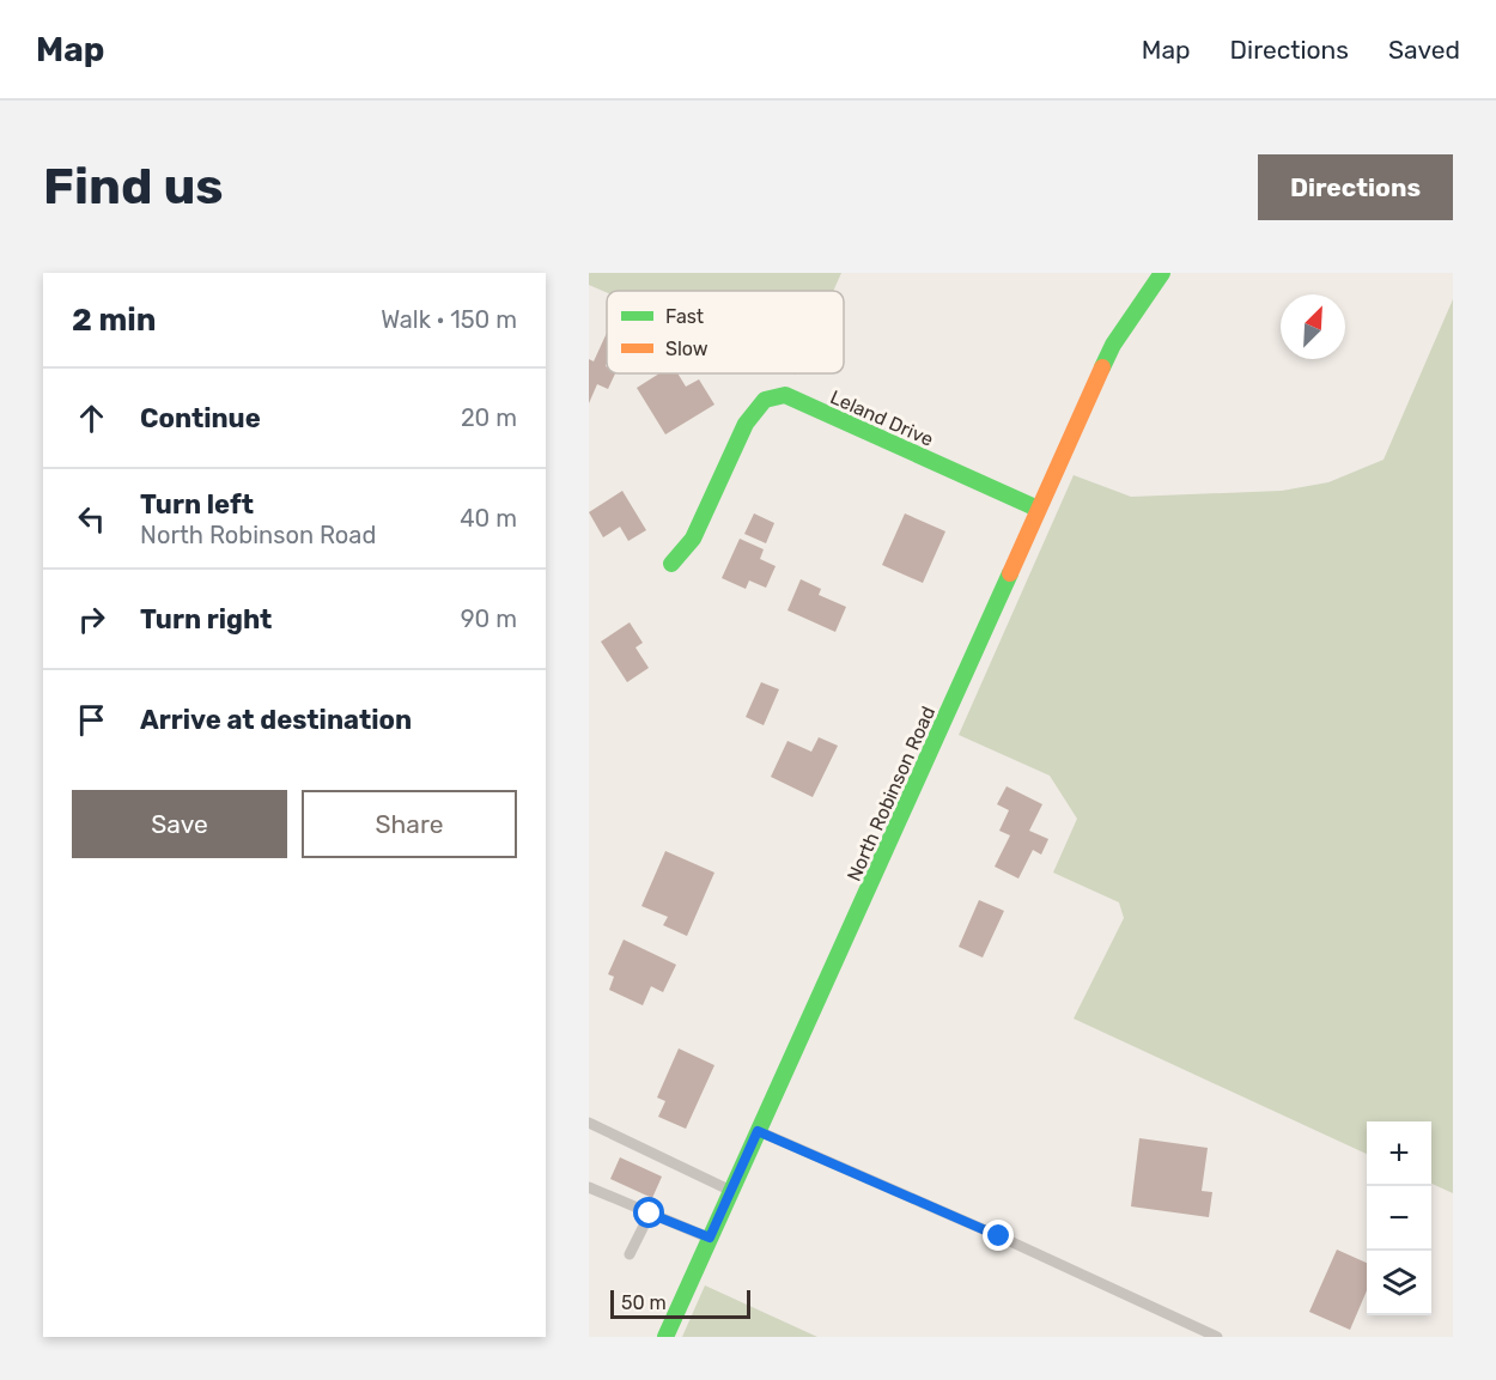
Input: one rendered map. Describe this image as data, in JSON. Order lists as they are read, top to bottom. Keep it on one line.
{"streets":{"street":["Leland Drive","North Robinson Road"]},"crossings":[["Leland Drive","North Robinson Road"]],"legend":["Fast","Slow"],"scale_bar":"50 m","north":"top right","page":{"header":"Map","nav":["Map","Directions","Saved"],"buttons":["Directions",["Save","Share"]],"title":"Find us","heading":["2 min","Walk · 150 m"],"list":[["Continue","20 m"],["Turn left","North Robinson Road","40 m"],["Turn right","90 m"],"Arrive at destination"],"map_buttons":["+","−"],"scale":"50 m"}}
